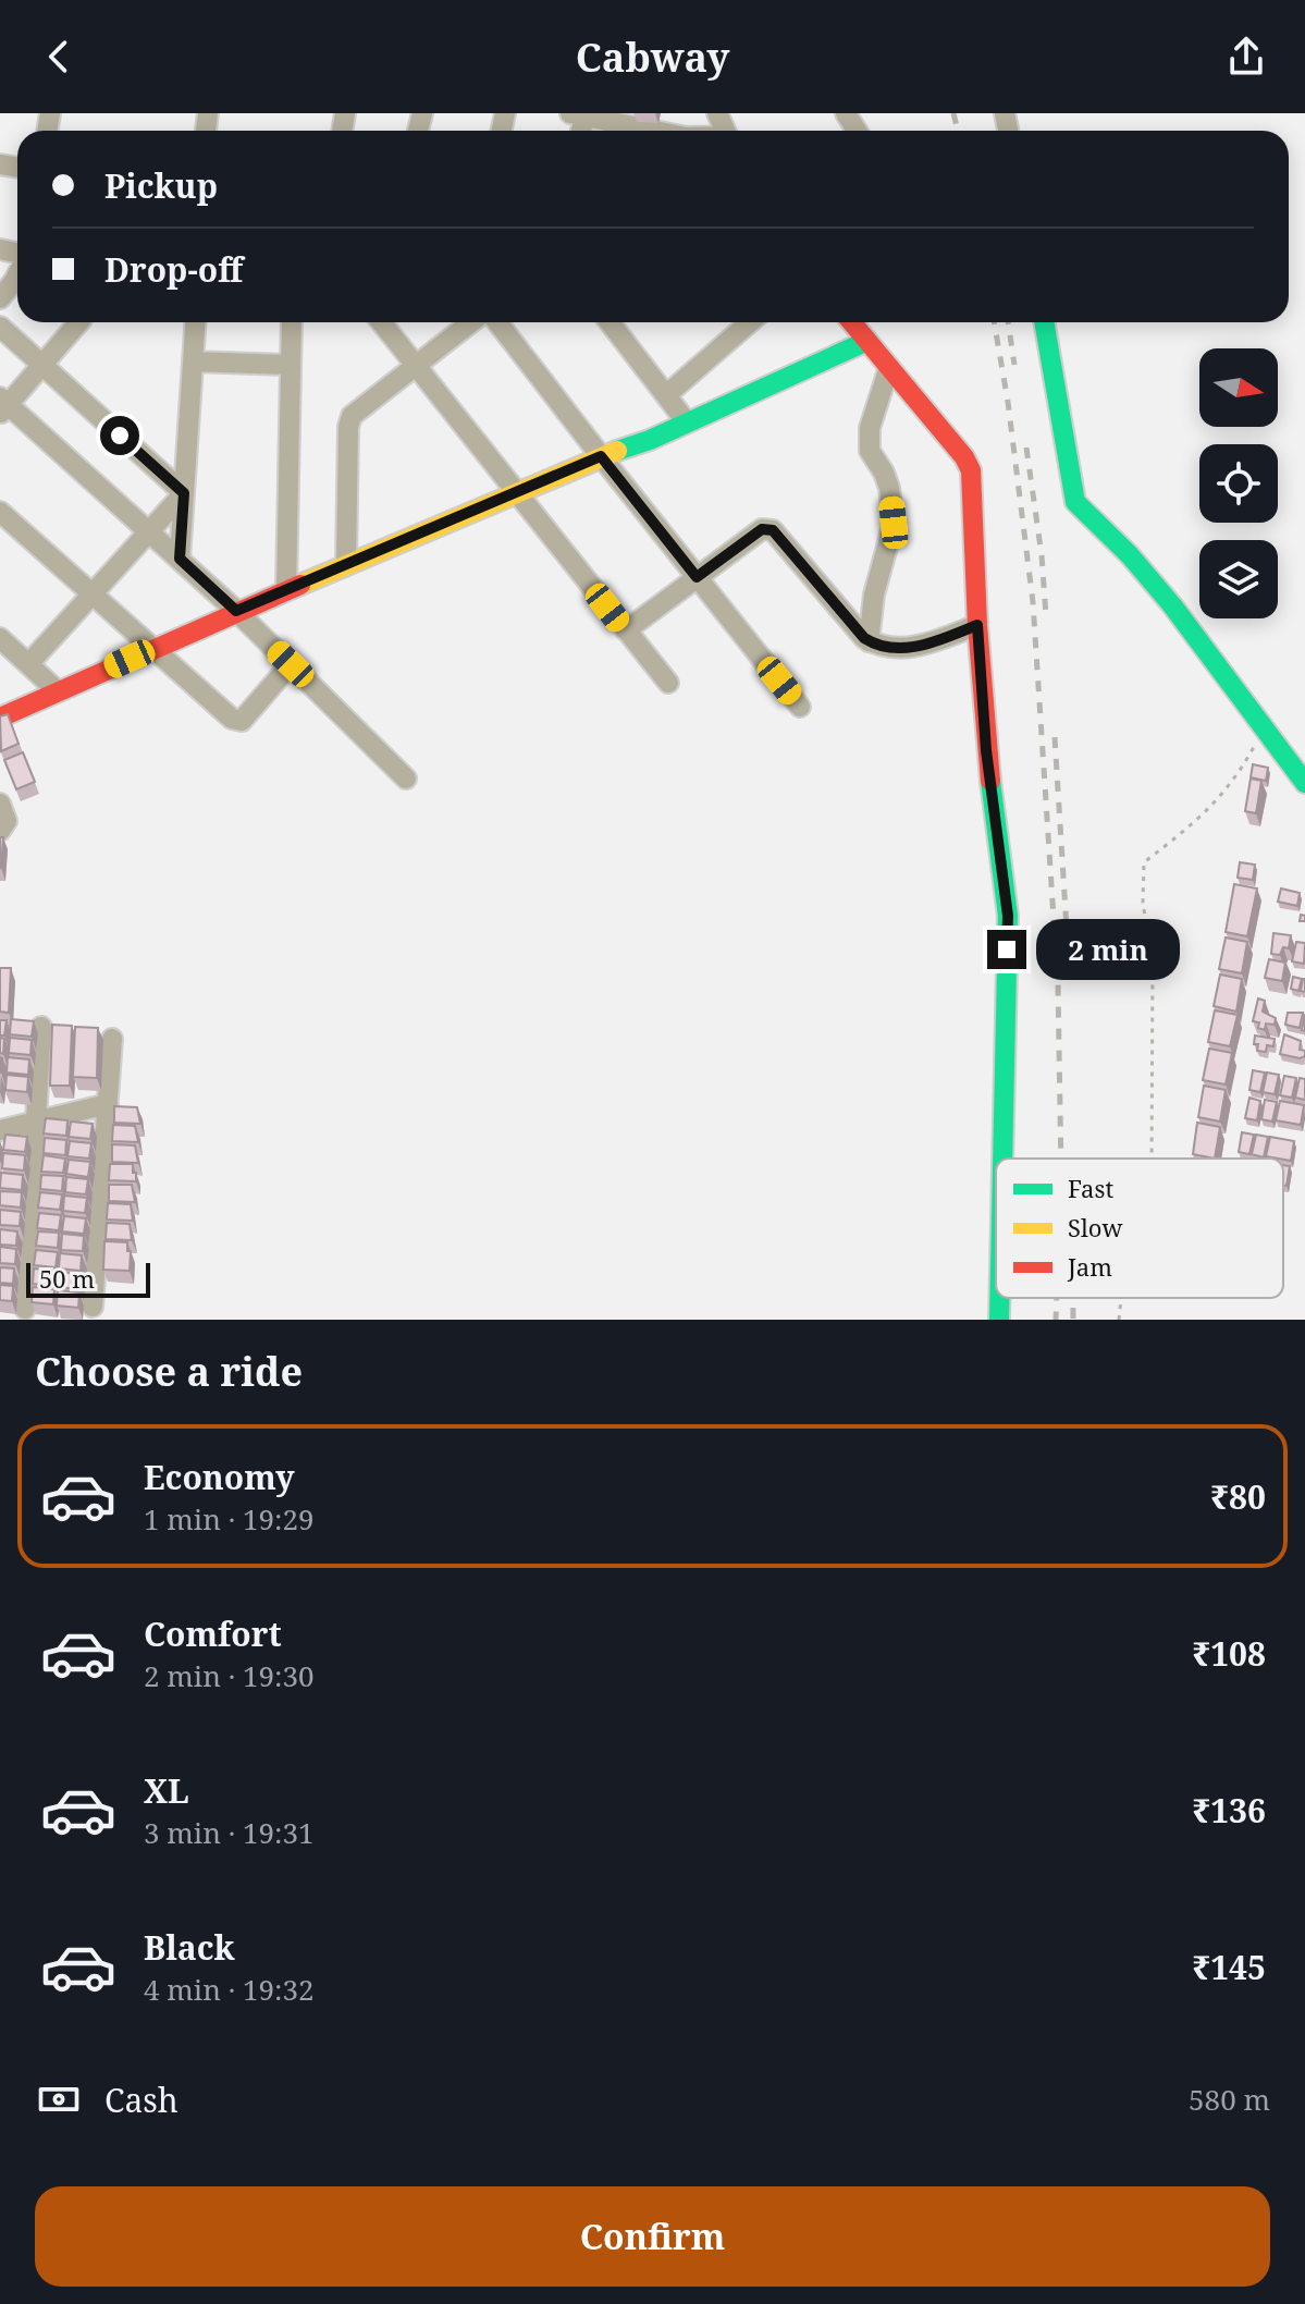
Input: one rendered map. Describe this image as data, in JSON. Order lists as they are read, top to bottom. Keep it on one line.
{"legend":["Fast","Slow","Jam"],"scale_bar":"50 m","north":"right","page":{"header":"Cabway","banner":["Pickup","Drop-off"],"bubble":"2 min","scale":"50 m","heading":"Choose a ride","list":[{"name":"Economy","note":"1 min · 19:29","value":"₹80"},{"name":"Comfort","note":"2 min · 19:30","value":"₹108"},{"name":"XL","note":"3 min · 19:31","value":"₹136"},{"name":"Black","note":"4 min · 19:32","value":"₹145"}],"pay":["Cash","580 m"],"buttons":"Confirm"}}
